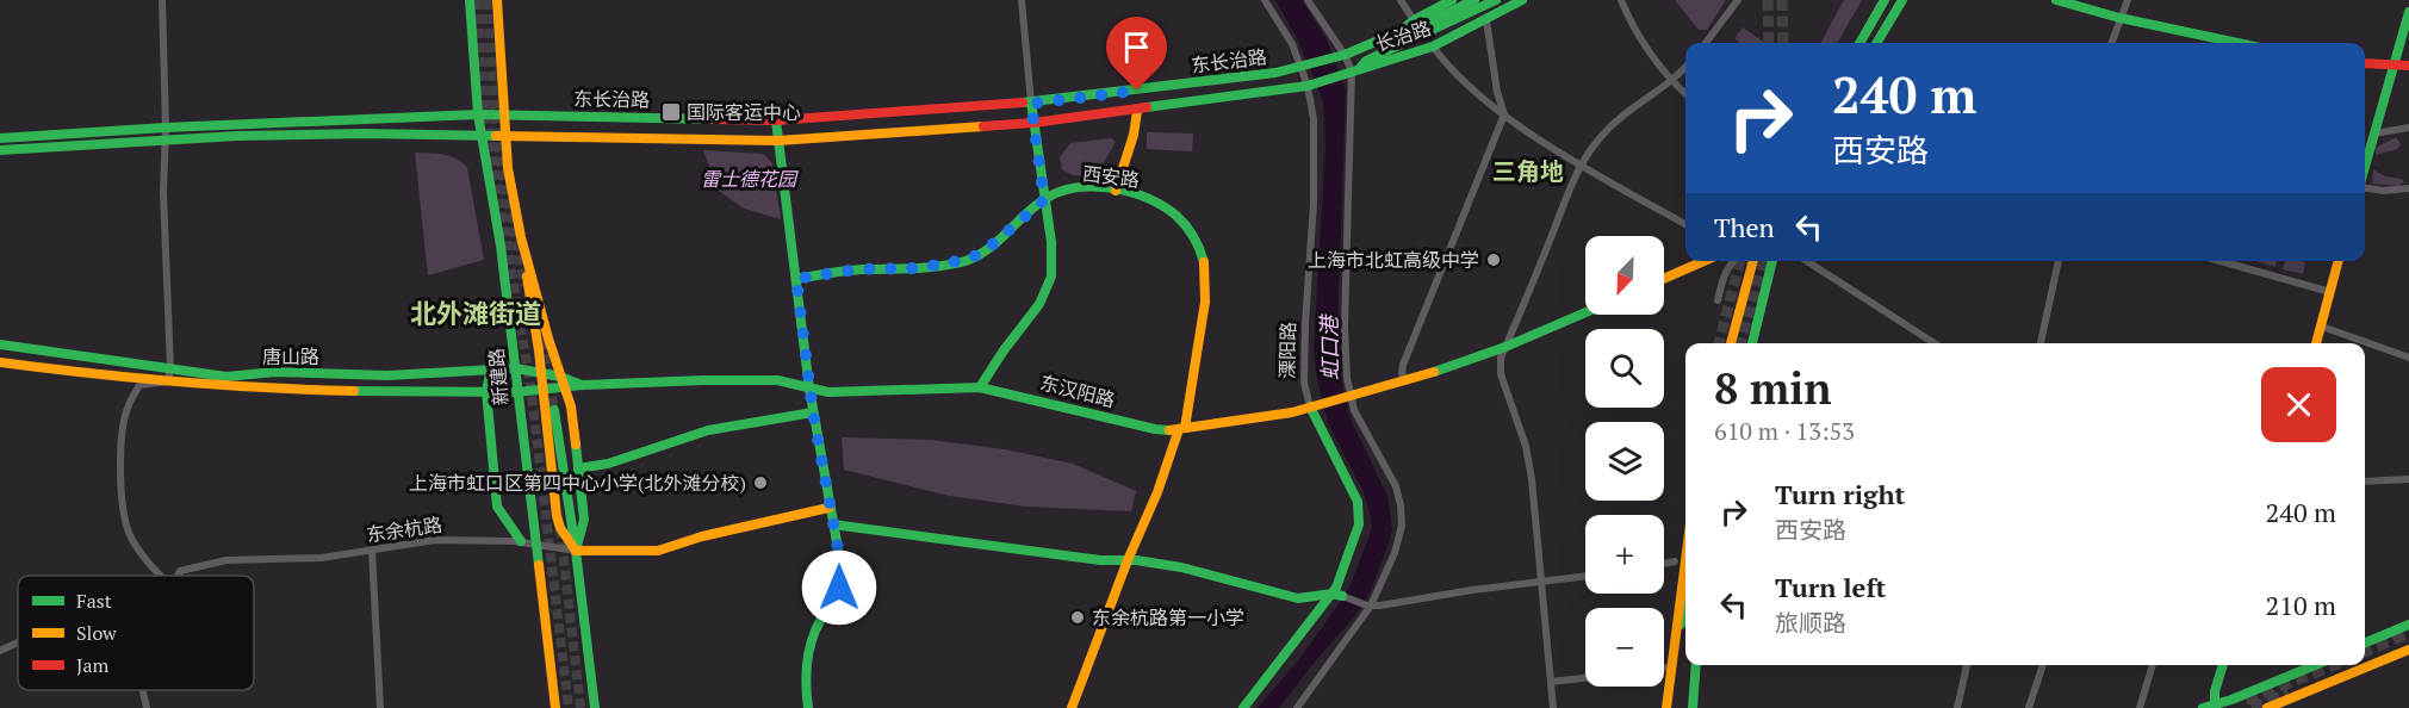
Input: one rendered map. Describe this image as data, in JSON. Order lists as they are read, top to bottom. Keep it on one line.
{"streets":{"main road":["长治路","东长治路","西安路","溧阳路","唐山路","新建路","东汉阳路","东余杭路"]},"crossings":[["长治路","东长治路"],["长治路","溧阳路"],["东长治路","溧阳路"],["东长治路","新建路"],["西安路","东汉阳路"],["溧阳路","东汉阳路"],["唐山路","新建路"],["唐山路","东汉阳路"],["新建路","东余杭路"]],"districts":["三角地","北外滩街道"],"water":["虹口港"],"parks":["雷士德花园"],"places":{"transit":["国际客运中心"],"other":["上海市北虹高级中学","上海市虹口区第四中心小学(北外滩分校)","东余杭路第一小学"]},"legend":["Fast","Slow","Jam"],"north":"bottom left","page":{"turn":["240 m","西安路"],"then":"Then","map_buttons":["+","−"],"heading":["8 min","610 m · 13:53"],"list":[{"name":"Turn right","note":"西安路","value":"240 m"},{"name":"Turn left","note":"旅顺路","value":"210 m"}]}}
